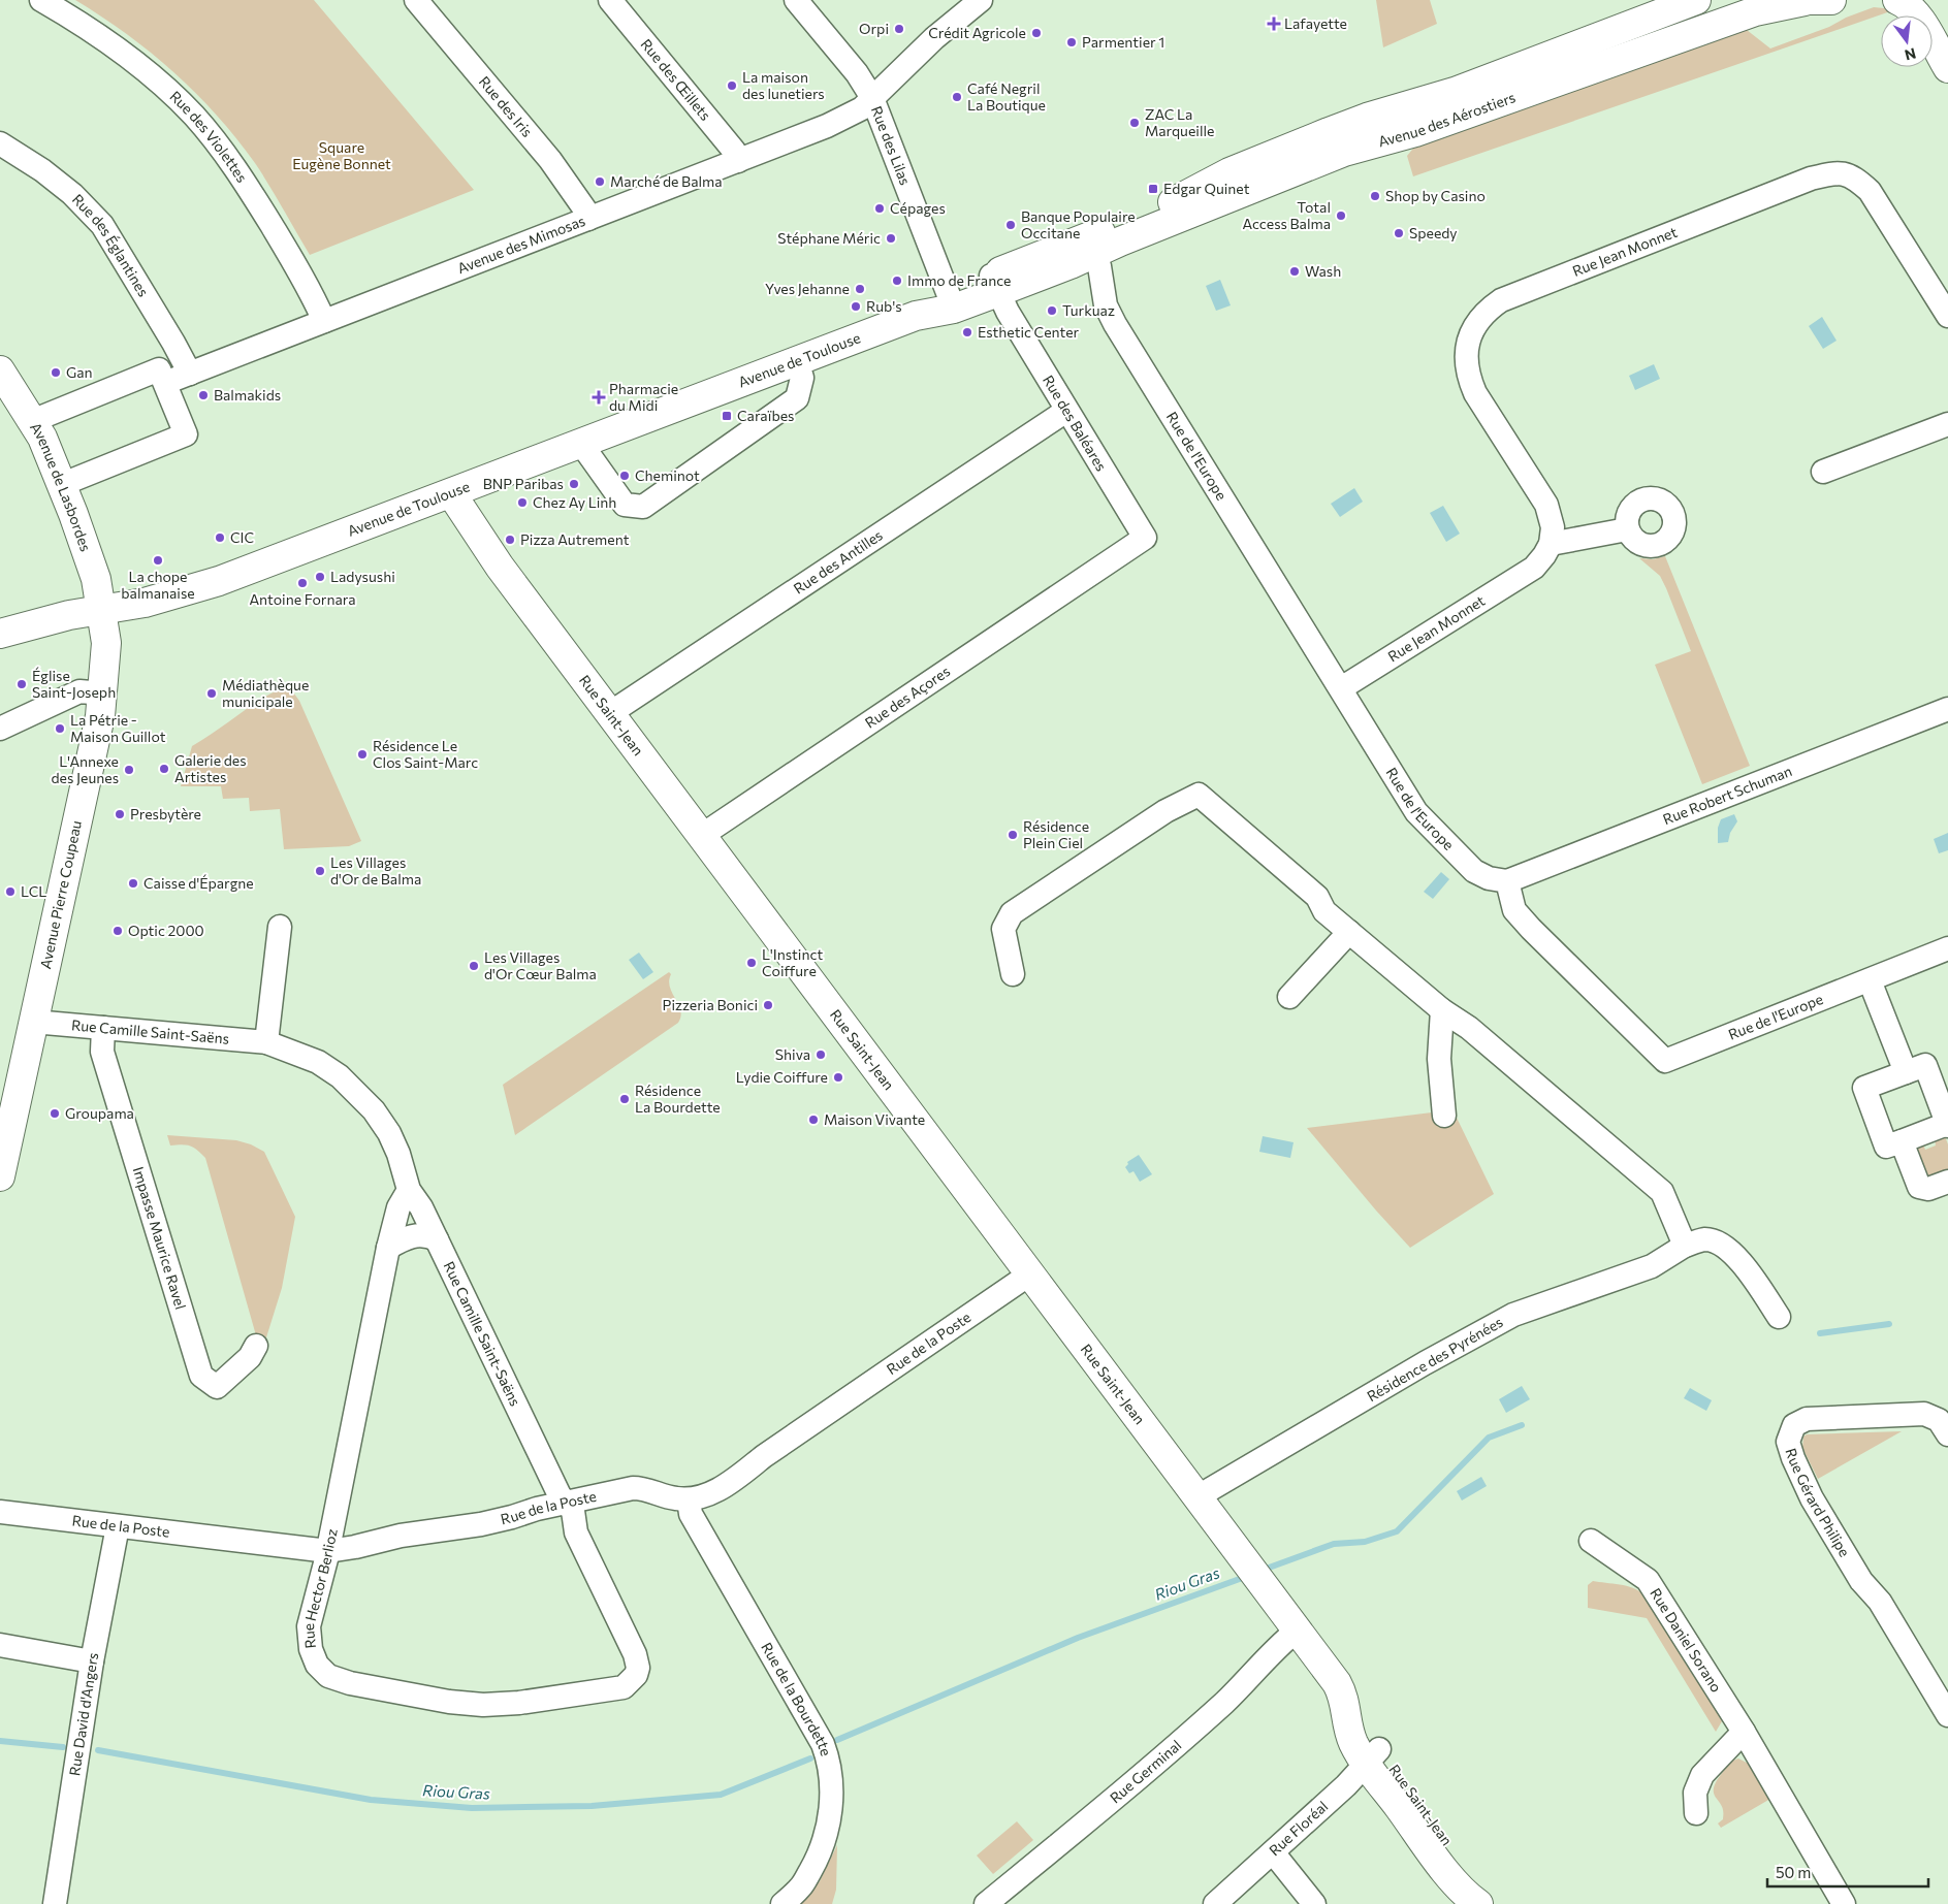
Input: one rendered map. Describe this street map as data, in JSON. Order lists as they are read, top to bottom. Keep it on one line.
{"streets":{"street":["Rue des Œillets","Rue des Iris","Avenue des Aérostiers","Rue des Violettes","Rue des Lilas","Avenue des Mimosas","Rue des Églantines","Rue Jean Monnet","Avenue de Toulouse","Rue des Baléares","Rue de l'Europe","Avenue de Lasbordes","Rue des Antilles","Rue des Açores","Rue Saint-Jean","Rue Robert Schuman","Avenue Pierre Coupeau","Rue Camille Saint-Saëns","Impasse Maurice Ravel","Rue de la Poste","Résidence des Pyrénées","Rue Gérard Philipe","Rue Hector Berlioz","Rue Daniel Sorano","Rue de la Bourdette","Rue David d'Angers","Rue Germinal","Rue Floréal"]},"crossings":[["Rue des Œillets","Avenue des Mimosas"],["Rue des Iris","Avenue des Mimosas"],["Avenue des Aérostiers","Avenue de Toulouse"],["Avenue des Aérostiers","Rue de l'Europe"],["Rue des Violettes","Avenue des Mimosas"],["Rue des Lilas","Avenue des Mimosas"],["Rue des Lilas","Avenue de Toulouse"],["Avenue des Mimosas","Rue des Églantines"],["Rue Jean Monnet","Rue de l'Europe"],["Avenue de Toulouse","Rue des Baléares"],["Avenue de Toulouse","Rue de l'Europe"],["Avenue de Toulouse","Avenue de Lasbordes"],["Avenue de Toulouse","Rue Saint-Jean"],["Avenue de Toulouse","Avenue Pierre Coupeau"],["Rue des Baléares","Rue des Antilles"],["Rue des Baléares","Rue des Açores"],["Rue de l'Europe","Rue Robert Schuman"],["Avenue de Lasbordes","Avenue Pierre Coupeau"],["Rue des Antilles","Rue Saint-Jean"],["Rue des Açores","Rue Saint-Jean"],["Rue Saint-Jean","Rue de la Poste"],["Rue Saint-Jean","Résidence des Pyrénées"],["Rue Saint-Jean","Rue Germinal"],["Rue Saint-Jean","Rue Floréal"],["Avenue Pierre Coupeau","Rue Camille Saint-Saëns"],["Rue Camille Saint-Saëns","Impasse Maurice Ravel"],["Rue Camille Saint-Saëns","Rue de la Poste"],["Rue Camille Saint-Saëns","Rue Hector Berlioz"],["Rue de la Poste","Rue Hector Berlioz"],["Rue de la Poste","Rue de la Bourdette"],["Rue de la Poste","Rue David d'Angers"]],"water":["Riou Gras"],"parks":["Square Eugène Bonnet"],"places":{"health":["Lafayette","Pharmacie du Midi"],"other":["Orpi","Crédit Agricole","Parmentier 1","La maison des lunetiers","Café Negril La Boutique","ZAC La Marqueille","Marché de Balma","Shop by Casino","Cépages","Total Access Balma","Banque Populaire Occitane","Speedy","Stéphane Méric","Wash","Immo de France","Yves Jehanne","Rub's","Turkuaz","Esthetic Center","Gan","Balmakids","Cheminot","BNP Paribas","Chez Ay Linh","CIC","Pizza Autrement","La chope balmanaise","Ladysushi","Antoine Fornara","Église Saint-Joseph","Médiathèque municipale","La Pétrie - Maison Guillot","Résidence Le Clos Saint-Marc","Galerie des Artistes","L'Annexe des Jeunes","Presbytère","Résidence Plein Ciel","Les Villages d'Or de Balma","Caisse d'Épargne","LCL","Optic 2000","L'Instinct Coiffure","Les Villages d'Or Cœur Balma","Pizzeria Bonici","Shiva","Lydie Coiffure","Résidence La Bourdette","Groupama","Maison Vivante"],"transit":["Edgar Quinet","Caraïbes"]},"scale_bar":"50 m","north":"bottom"}
